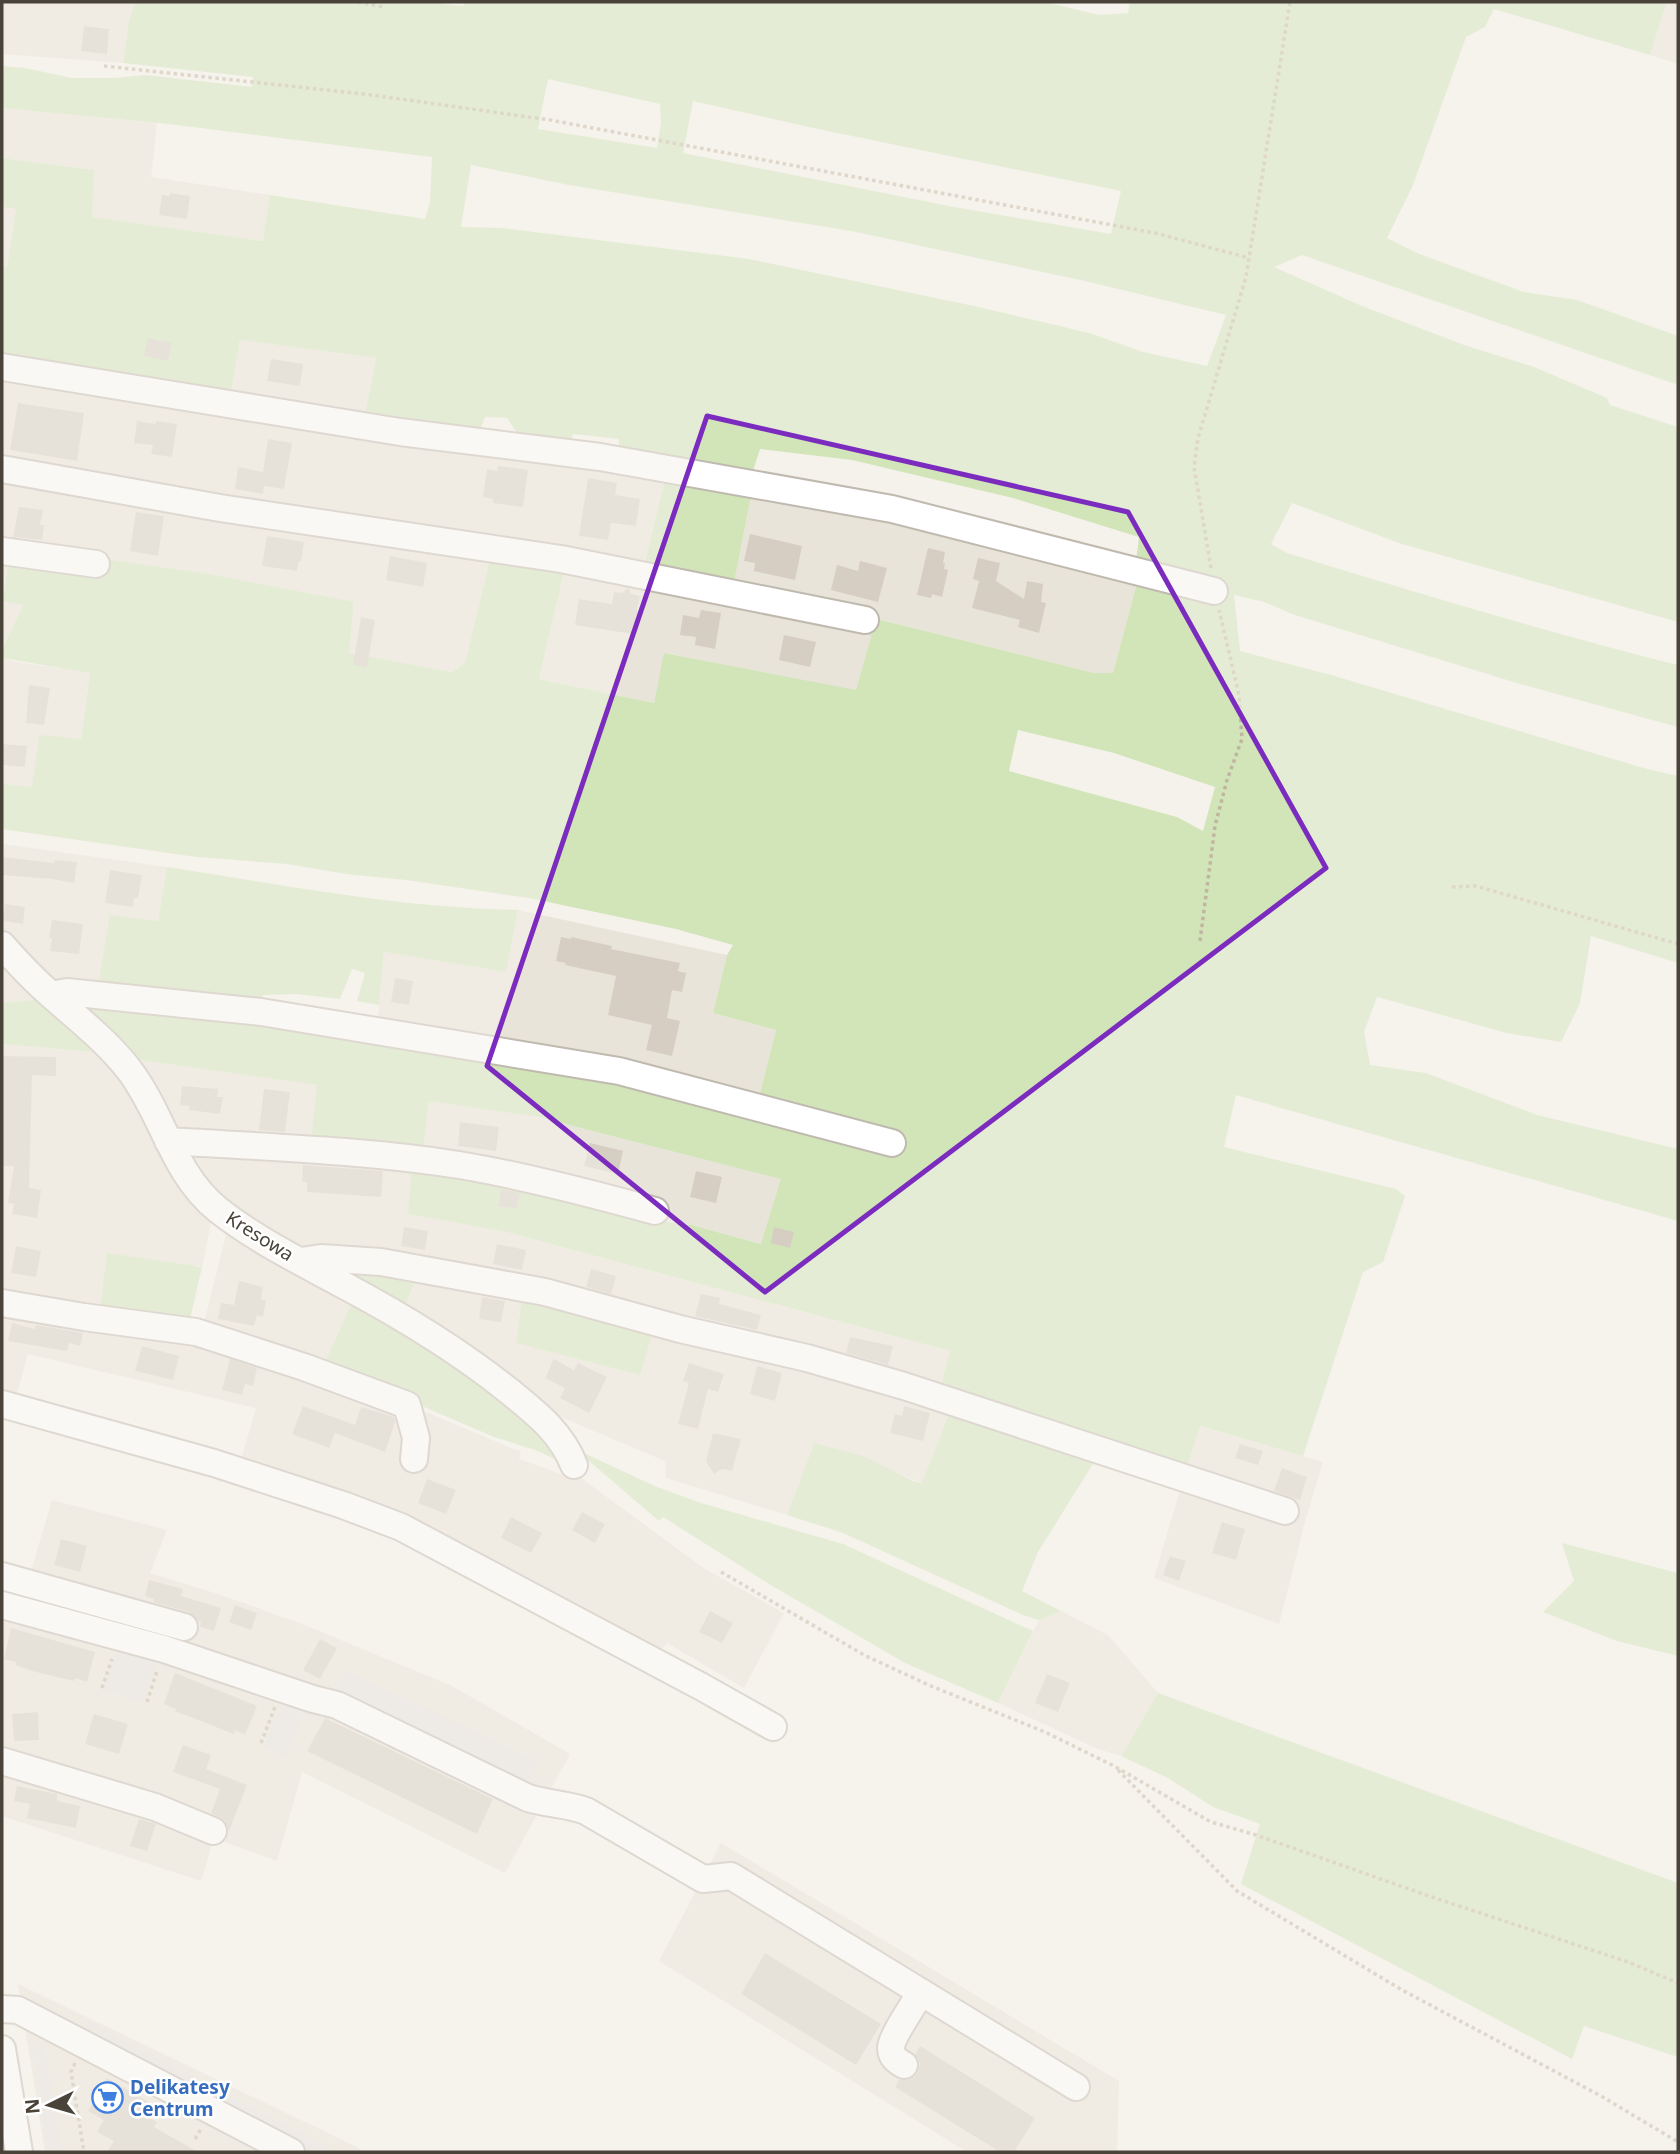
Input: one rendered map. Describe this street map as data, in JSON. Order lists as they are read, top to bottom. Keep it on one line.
{"streets":{"street":["Kresowa"]},"places":{"supermarket":["Delikatesy Centrum"]},"north":"left"}
